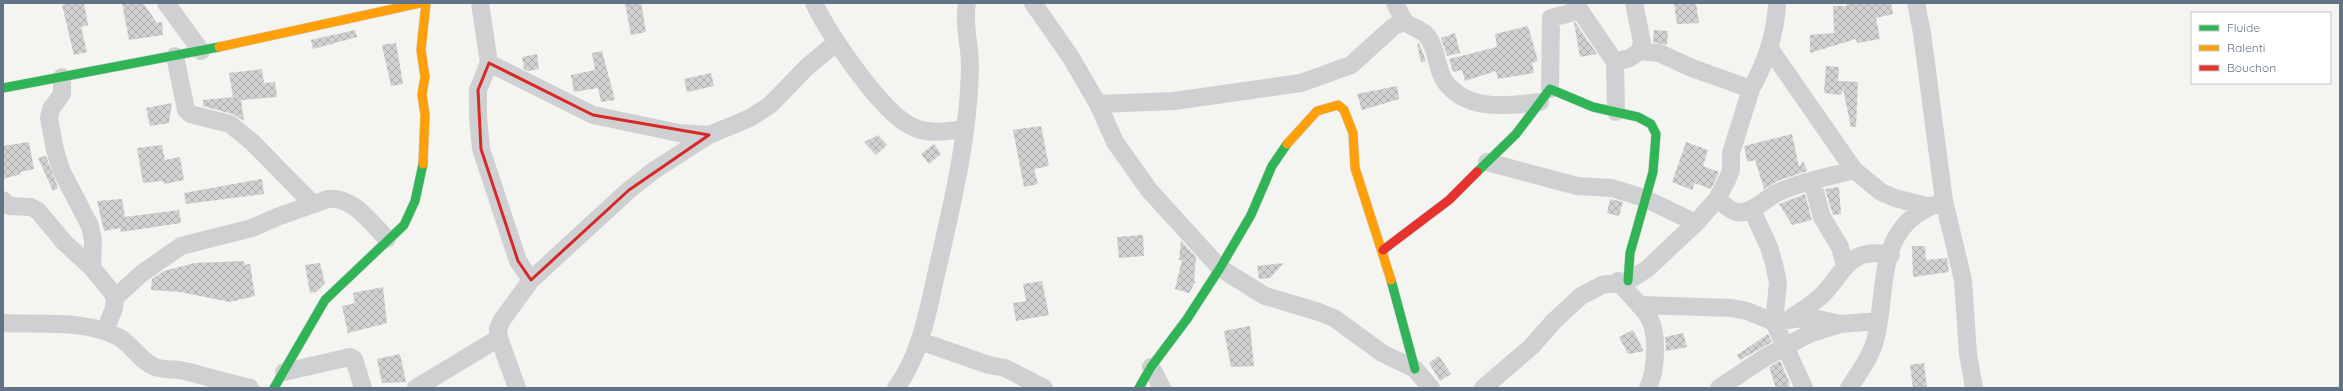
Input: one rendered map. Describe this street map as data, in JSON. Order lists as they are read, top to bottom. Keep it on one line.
{"legend":["Fluide","Ralenti","Bouchon"]}
